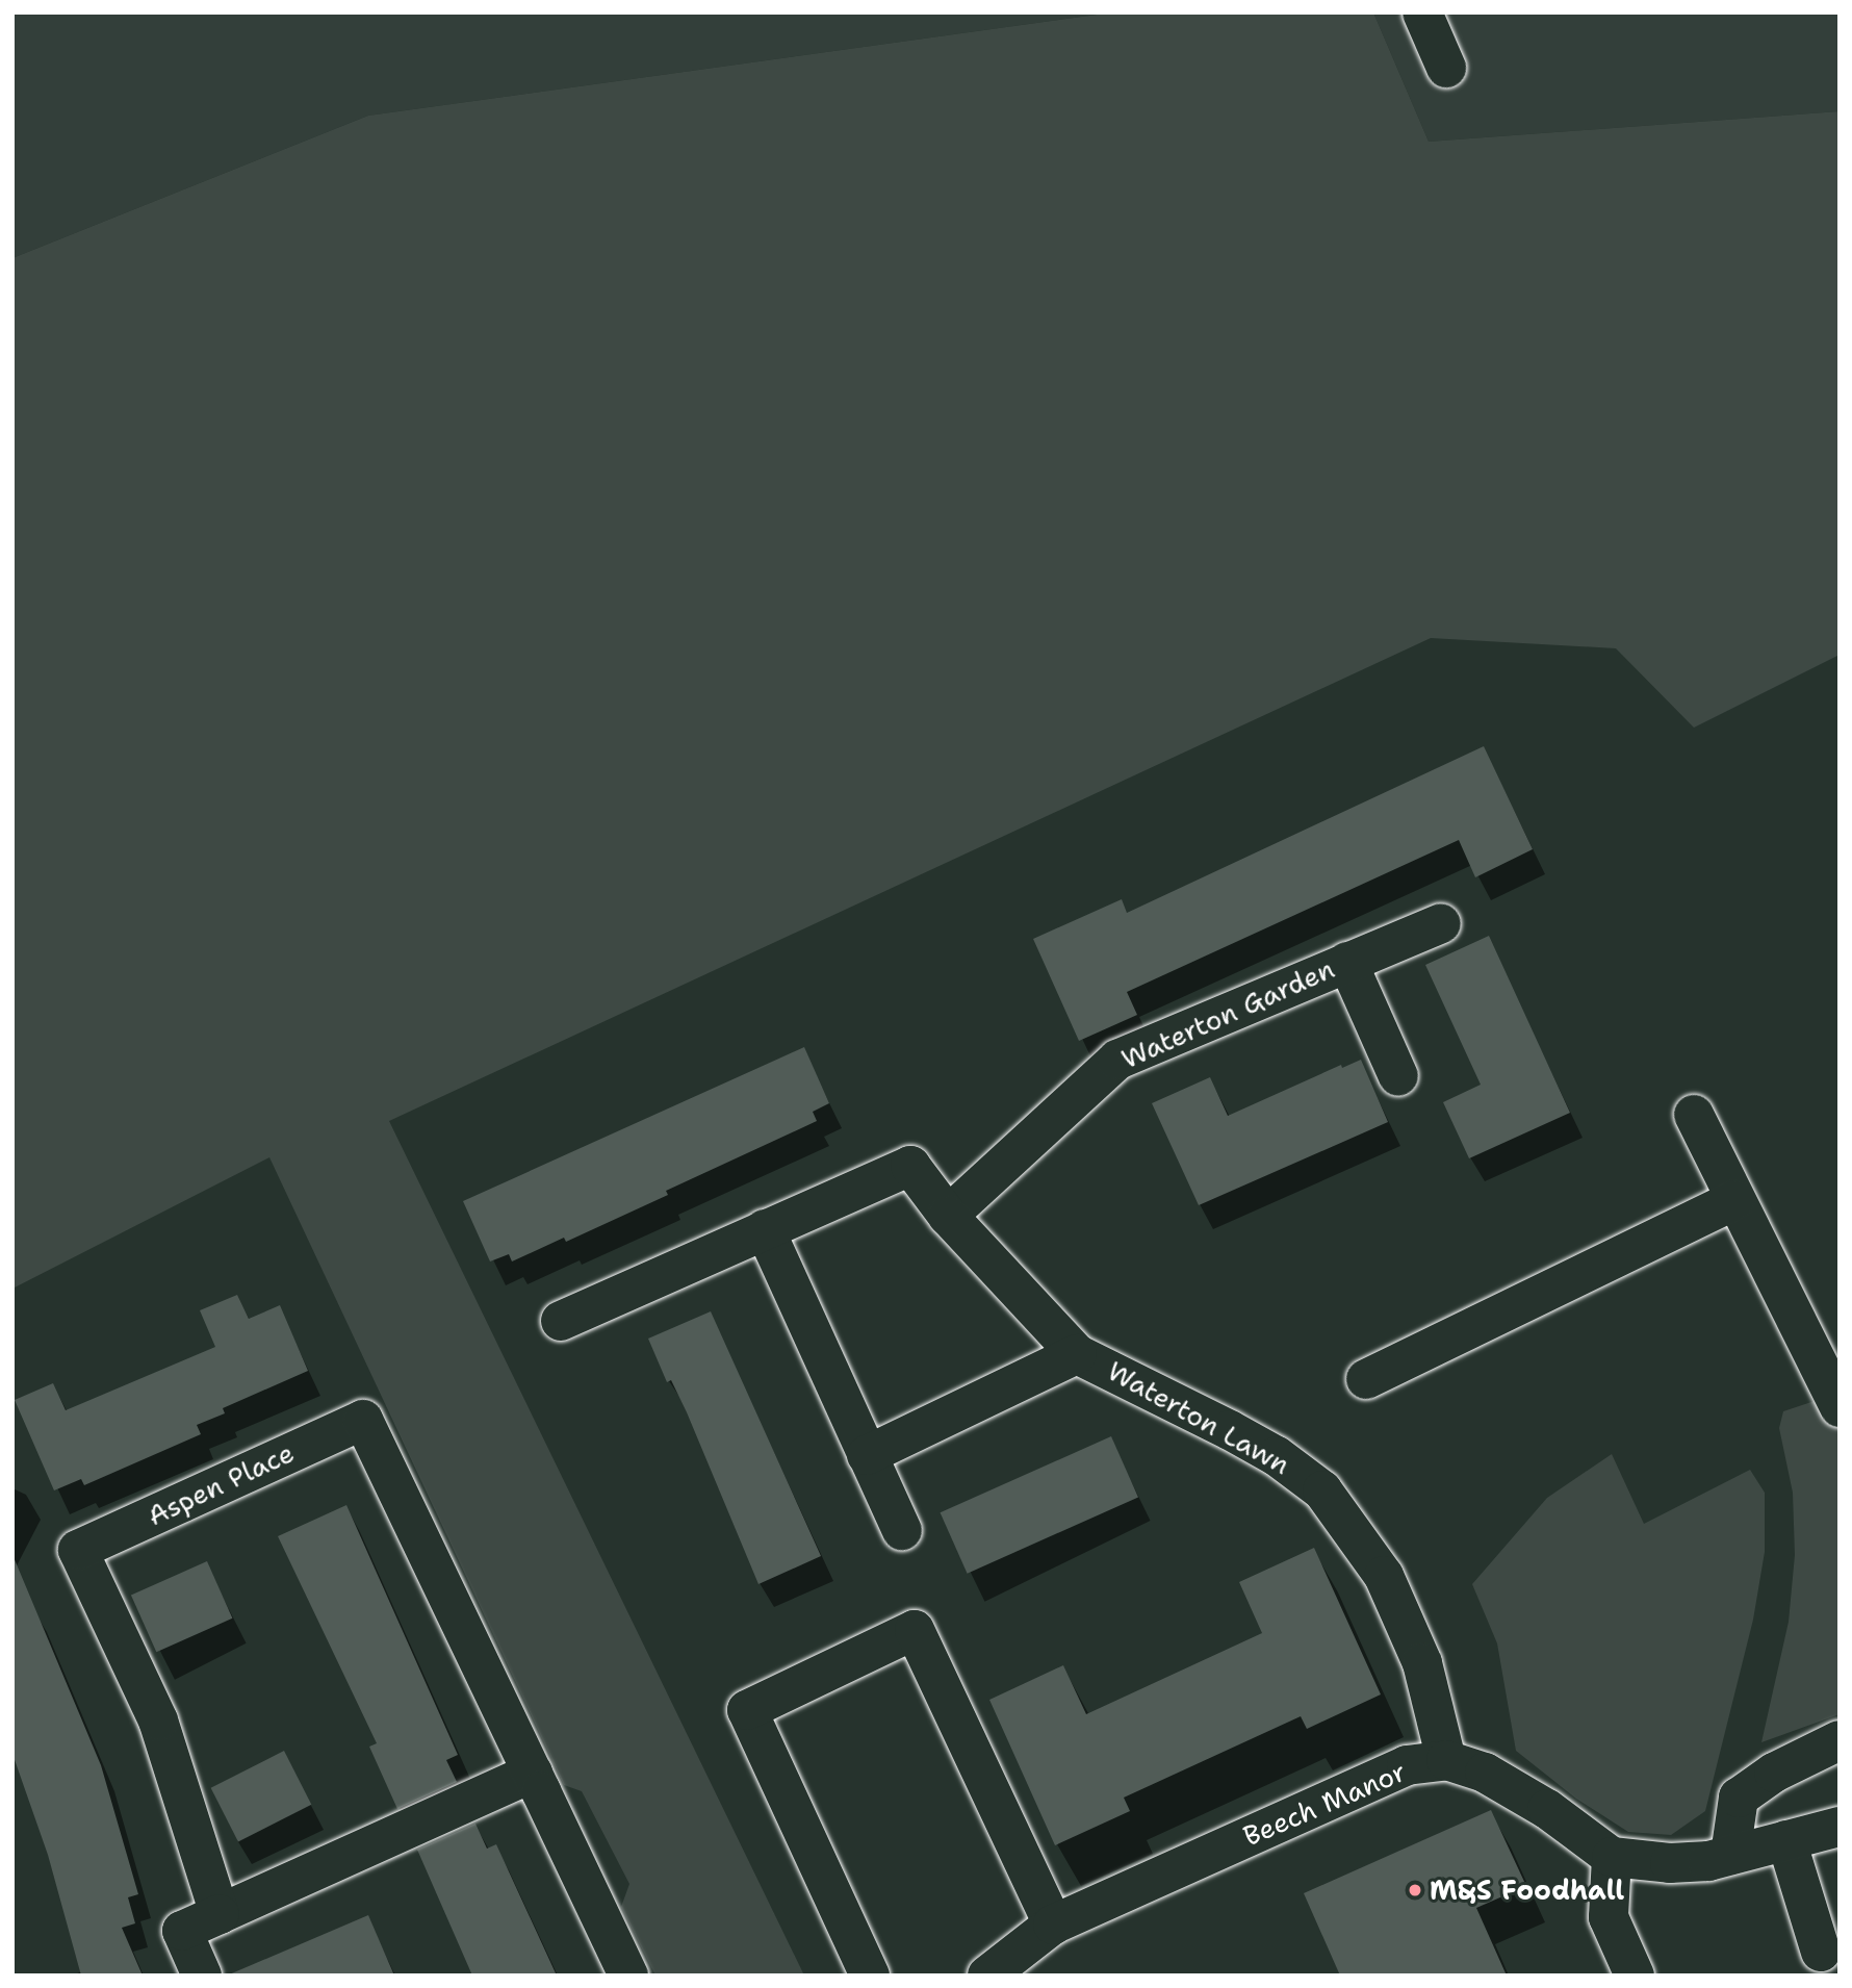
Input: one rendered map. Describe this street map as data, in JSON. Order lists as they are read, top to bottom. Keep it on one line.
{"streets":{"street":["Waterton Garden","Waterton Lawn","Aspen Place","Beech Manor"]},"crossings":[["Waterton Garden","Waterton Lawn"],["Waterton Lawn","Beech Manor"]],"places":["M&S Foodhall"]}
